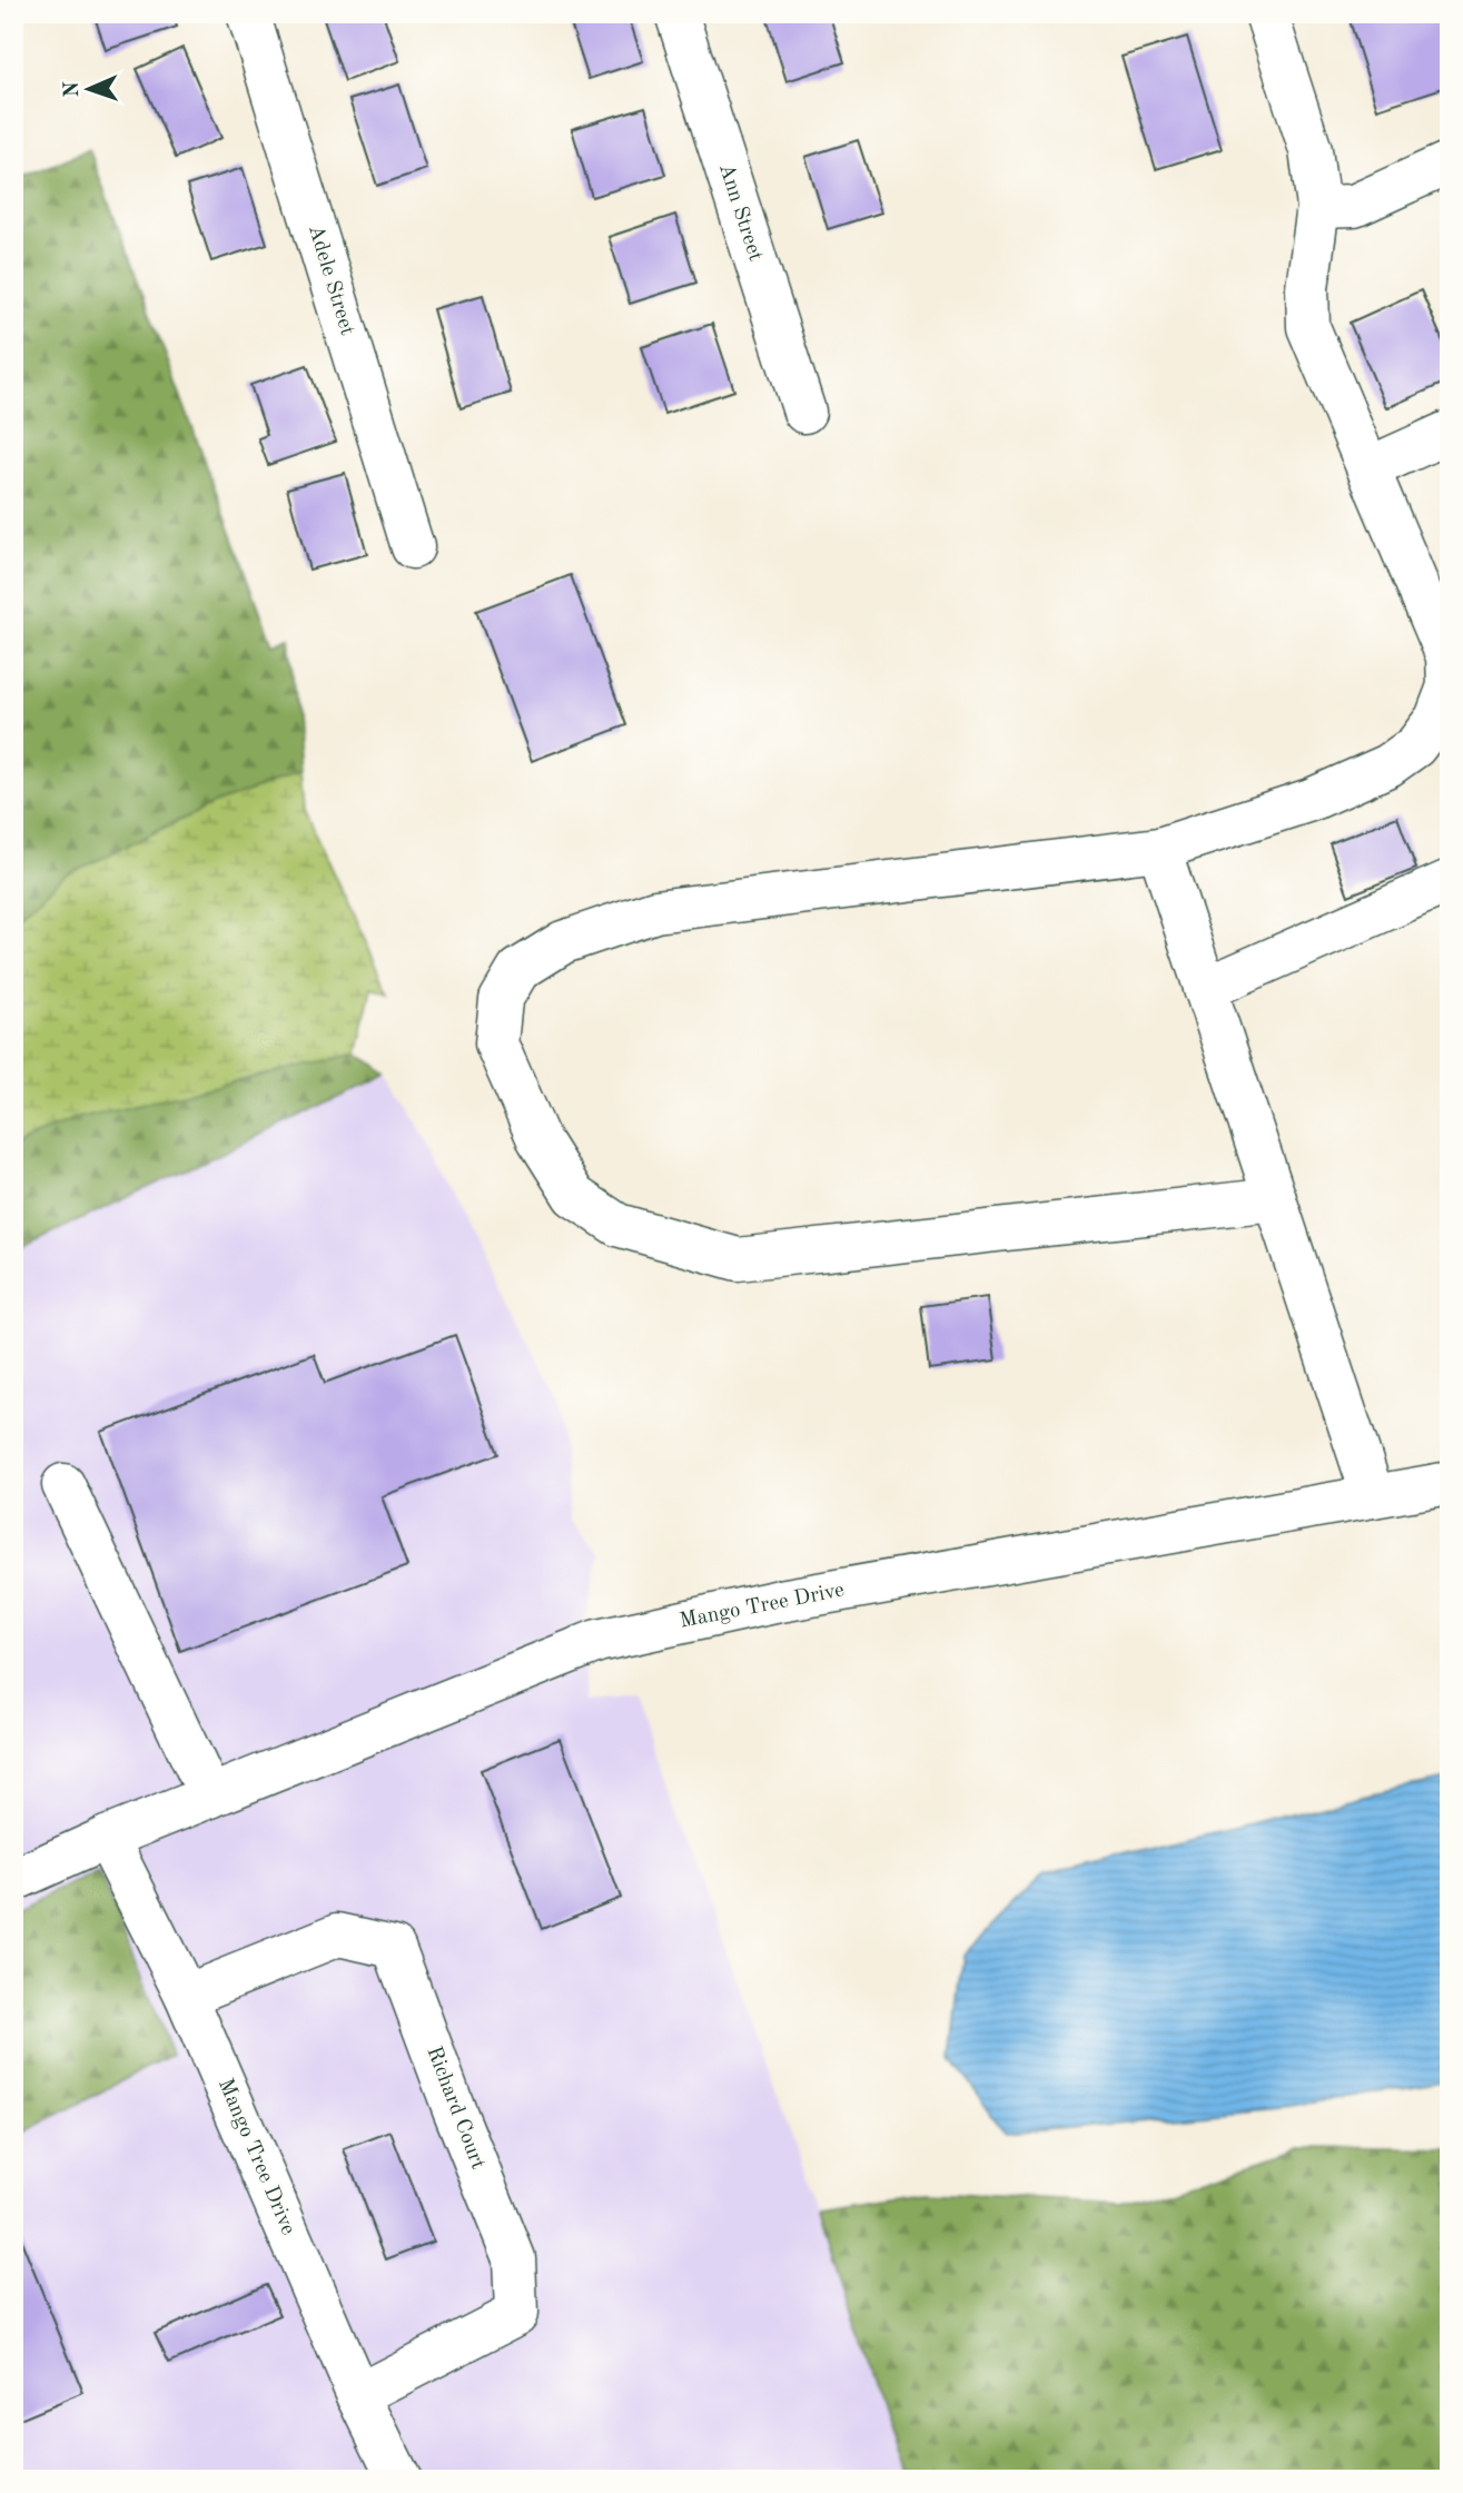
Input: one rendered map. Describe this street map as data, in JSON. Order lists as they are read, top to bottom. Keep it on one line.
{"streets":{"street":["Ann Street","Adele Street","Mango Tree Drive","Richard Court"]},"crossings":[["Mango Tree Drive","Richard Court"]],"north":"left"}
